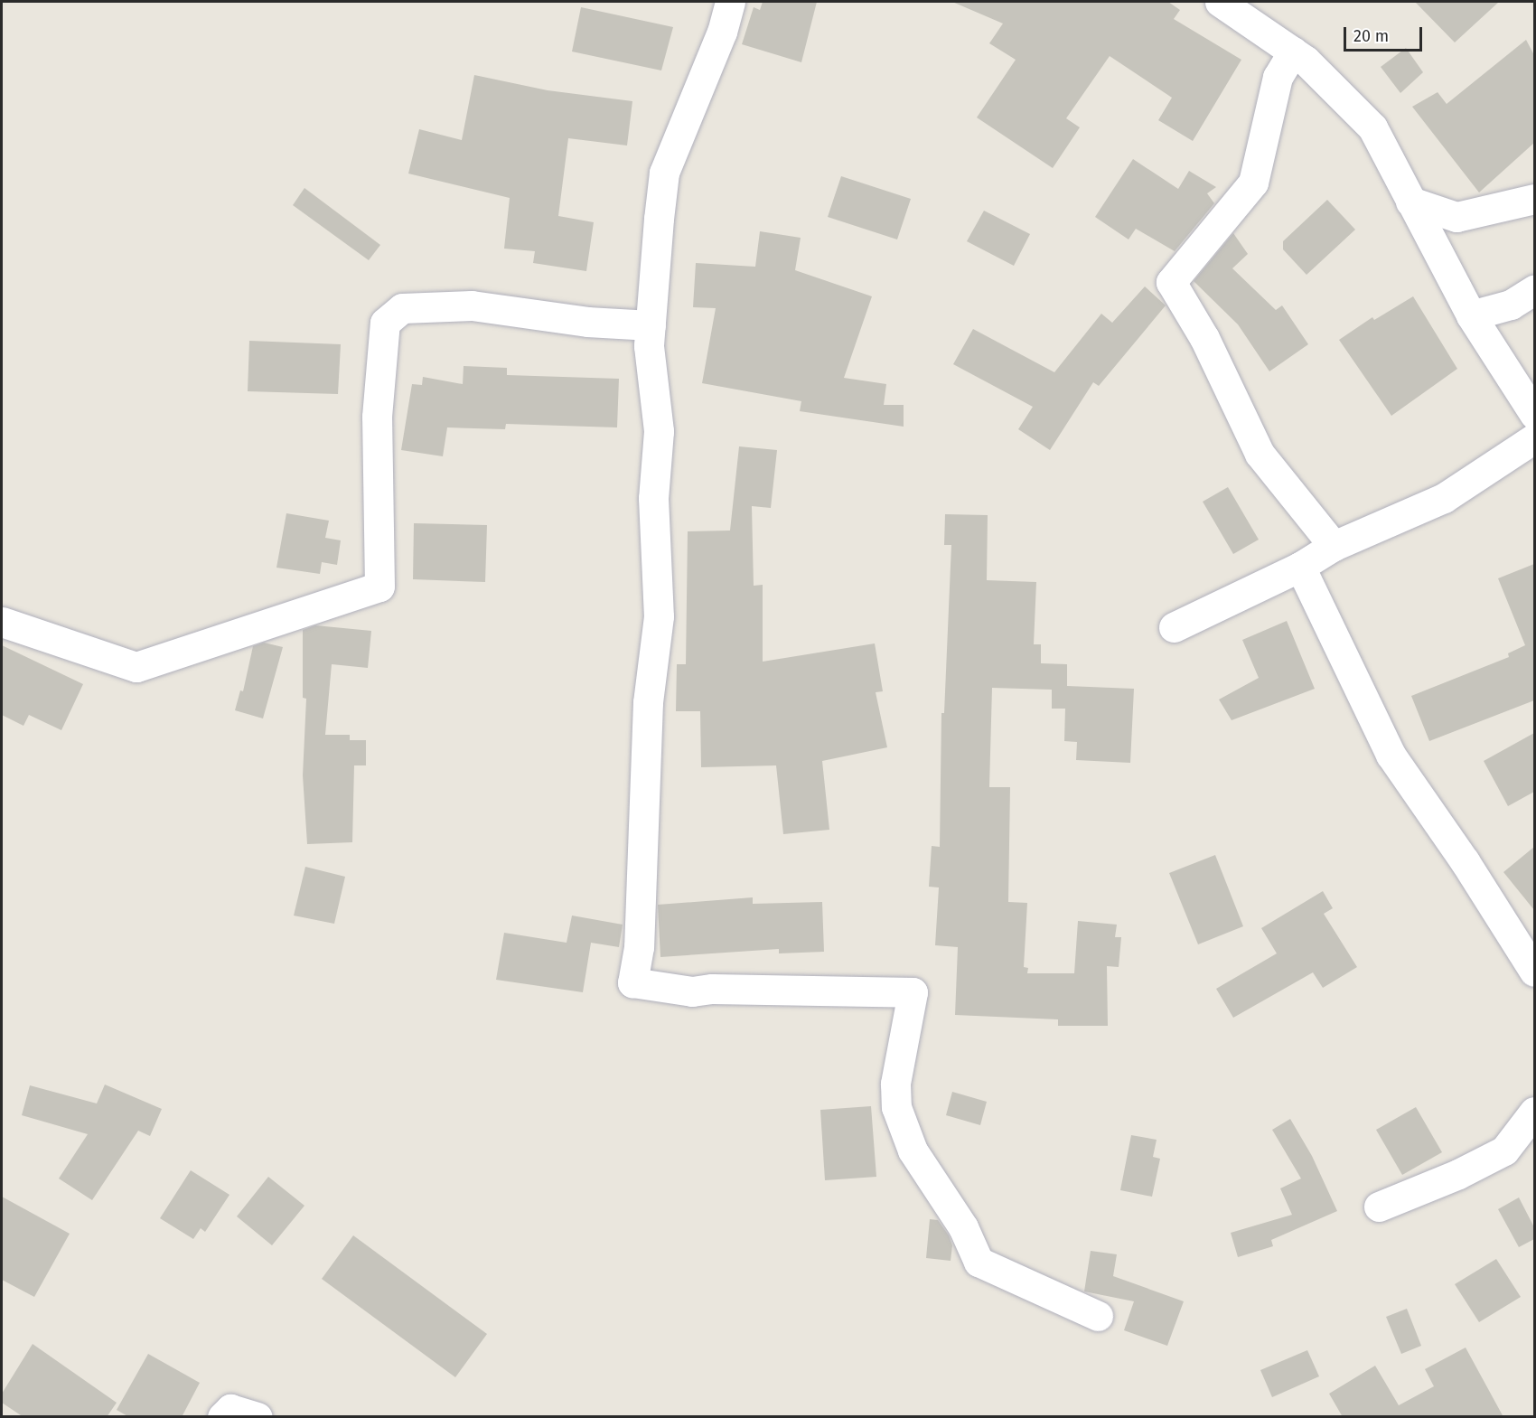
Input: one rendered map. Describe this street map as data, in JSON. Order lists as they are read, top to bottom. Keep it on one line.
{"scale_bar":"20 m"}
